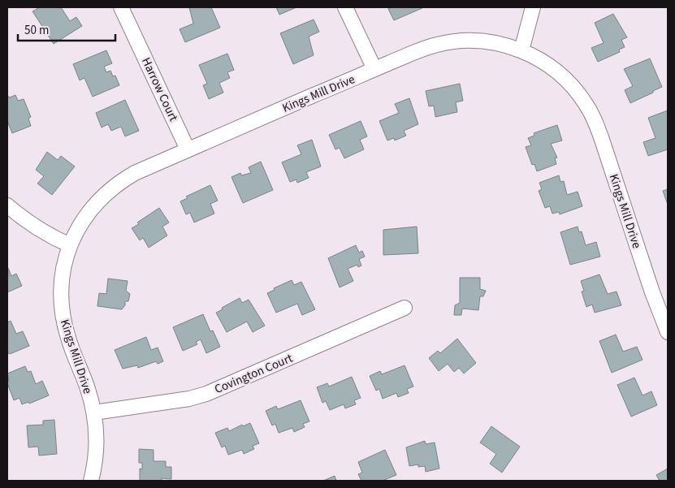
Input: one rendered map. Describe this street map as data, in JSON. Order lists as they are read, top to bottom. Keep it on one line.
{"streets":{"street":["Harrow Court","Kings Mill Drive","Covington Court"]},"crossings":[["Harrow Court","Kings Mill Drive"],["Kings Mill Drive","Covington Court"]],"scale_bar":"50 m"}
